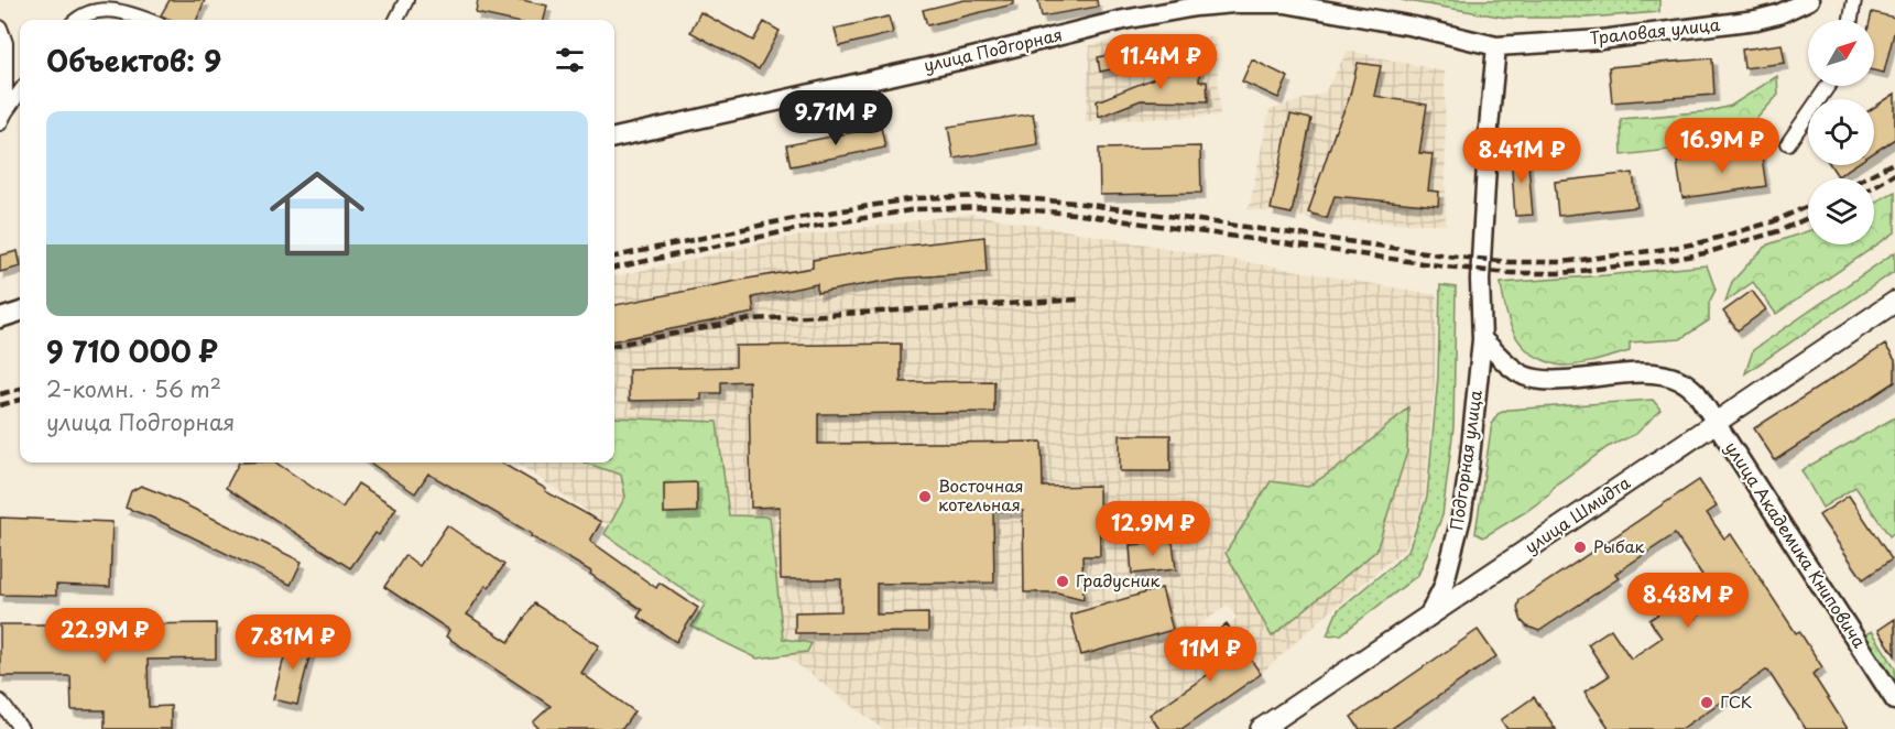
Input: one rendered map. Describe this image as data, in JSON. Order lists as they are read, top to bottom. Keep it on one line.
{"streets":{"main road":["Траловая улица","улица Подгорная","Подгорная улица","улица Шмидта","улица Академика Книповича"]},"crossings":[["Траловая улица","улица Подгорная"],["Траловая улица","Подгорная улица"],["улица Подгорная","Подгорная улица"],["Подгорная улица","улица Шмидта"],["улица Шмидта","улица Академика Книповича"]],"places":["Восточная котельная","Рыбак","Градусник","ГСК"],"north":"top right","page":{"heading":"Объектов: 9","price":["11.4M ₽","9.71M ₽","16.9M ₽","8.41M ₽","12.9M ₽","8.48M ₽","22.9M ₽","7.81M ₽","11M ₽"],"list":[{"name":"9 710 000 ₽","note":"2-комн. · 56 m² · улица Подгорная"}]}}
